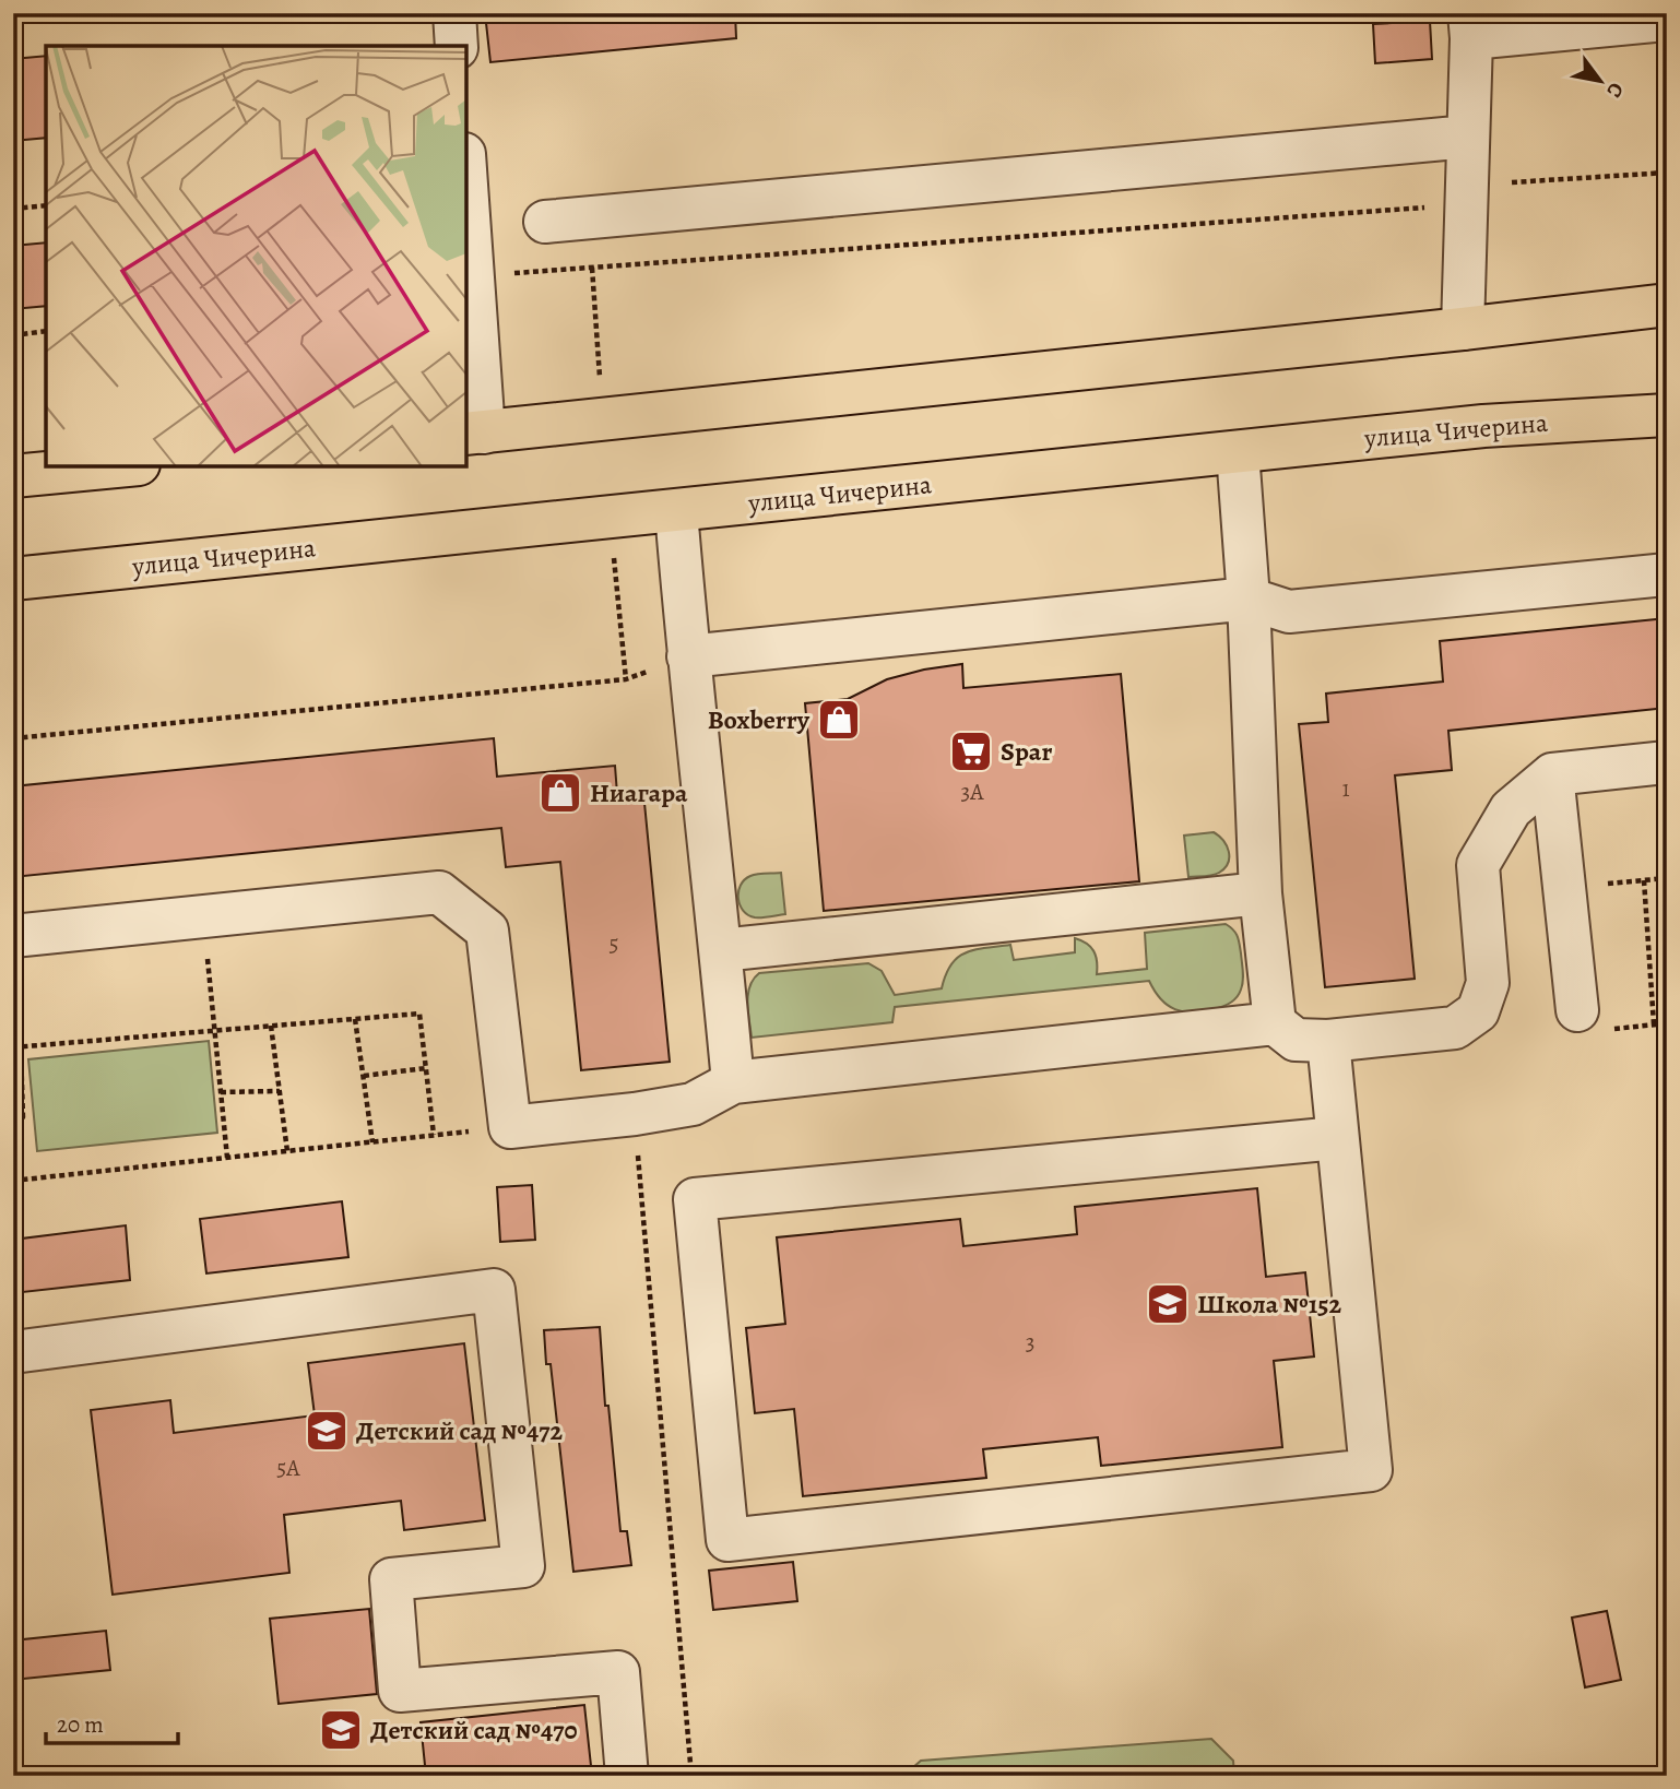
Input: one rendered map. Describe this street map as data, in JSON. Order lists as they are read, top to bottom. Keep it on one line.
{"streets":{"main road":["улица Чичерина"]},"places":{"shop":["Boxberry","Ниагара"],"supermarket":["Spar"],"school or university":["Школа №152","Детский сад №472","Детский сад №470"]},"house_numbers":["1","3А","5","3","5А"],"scale_bar":"20 m","north":"bottom right"}
